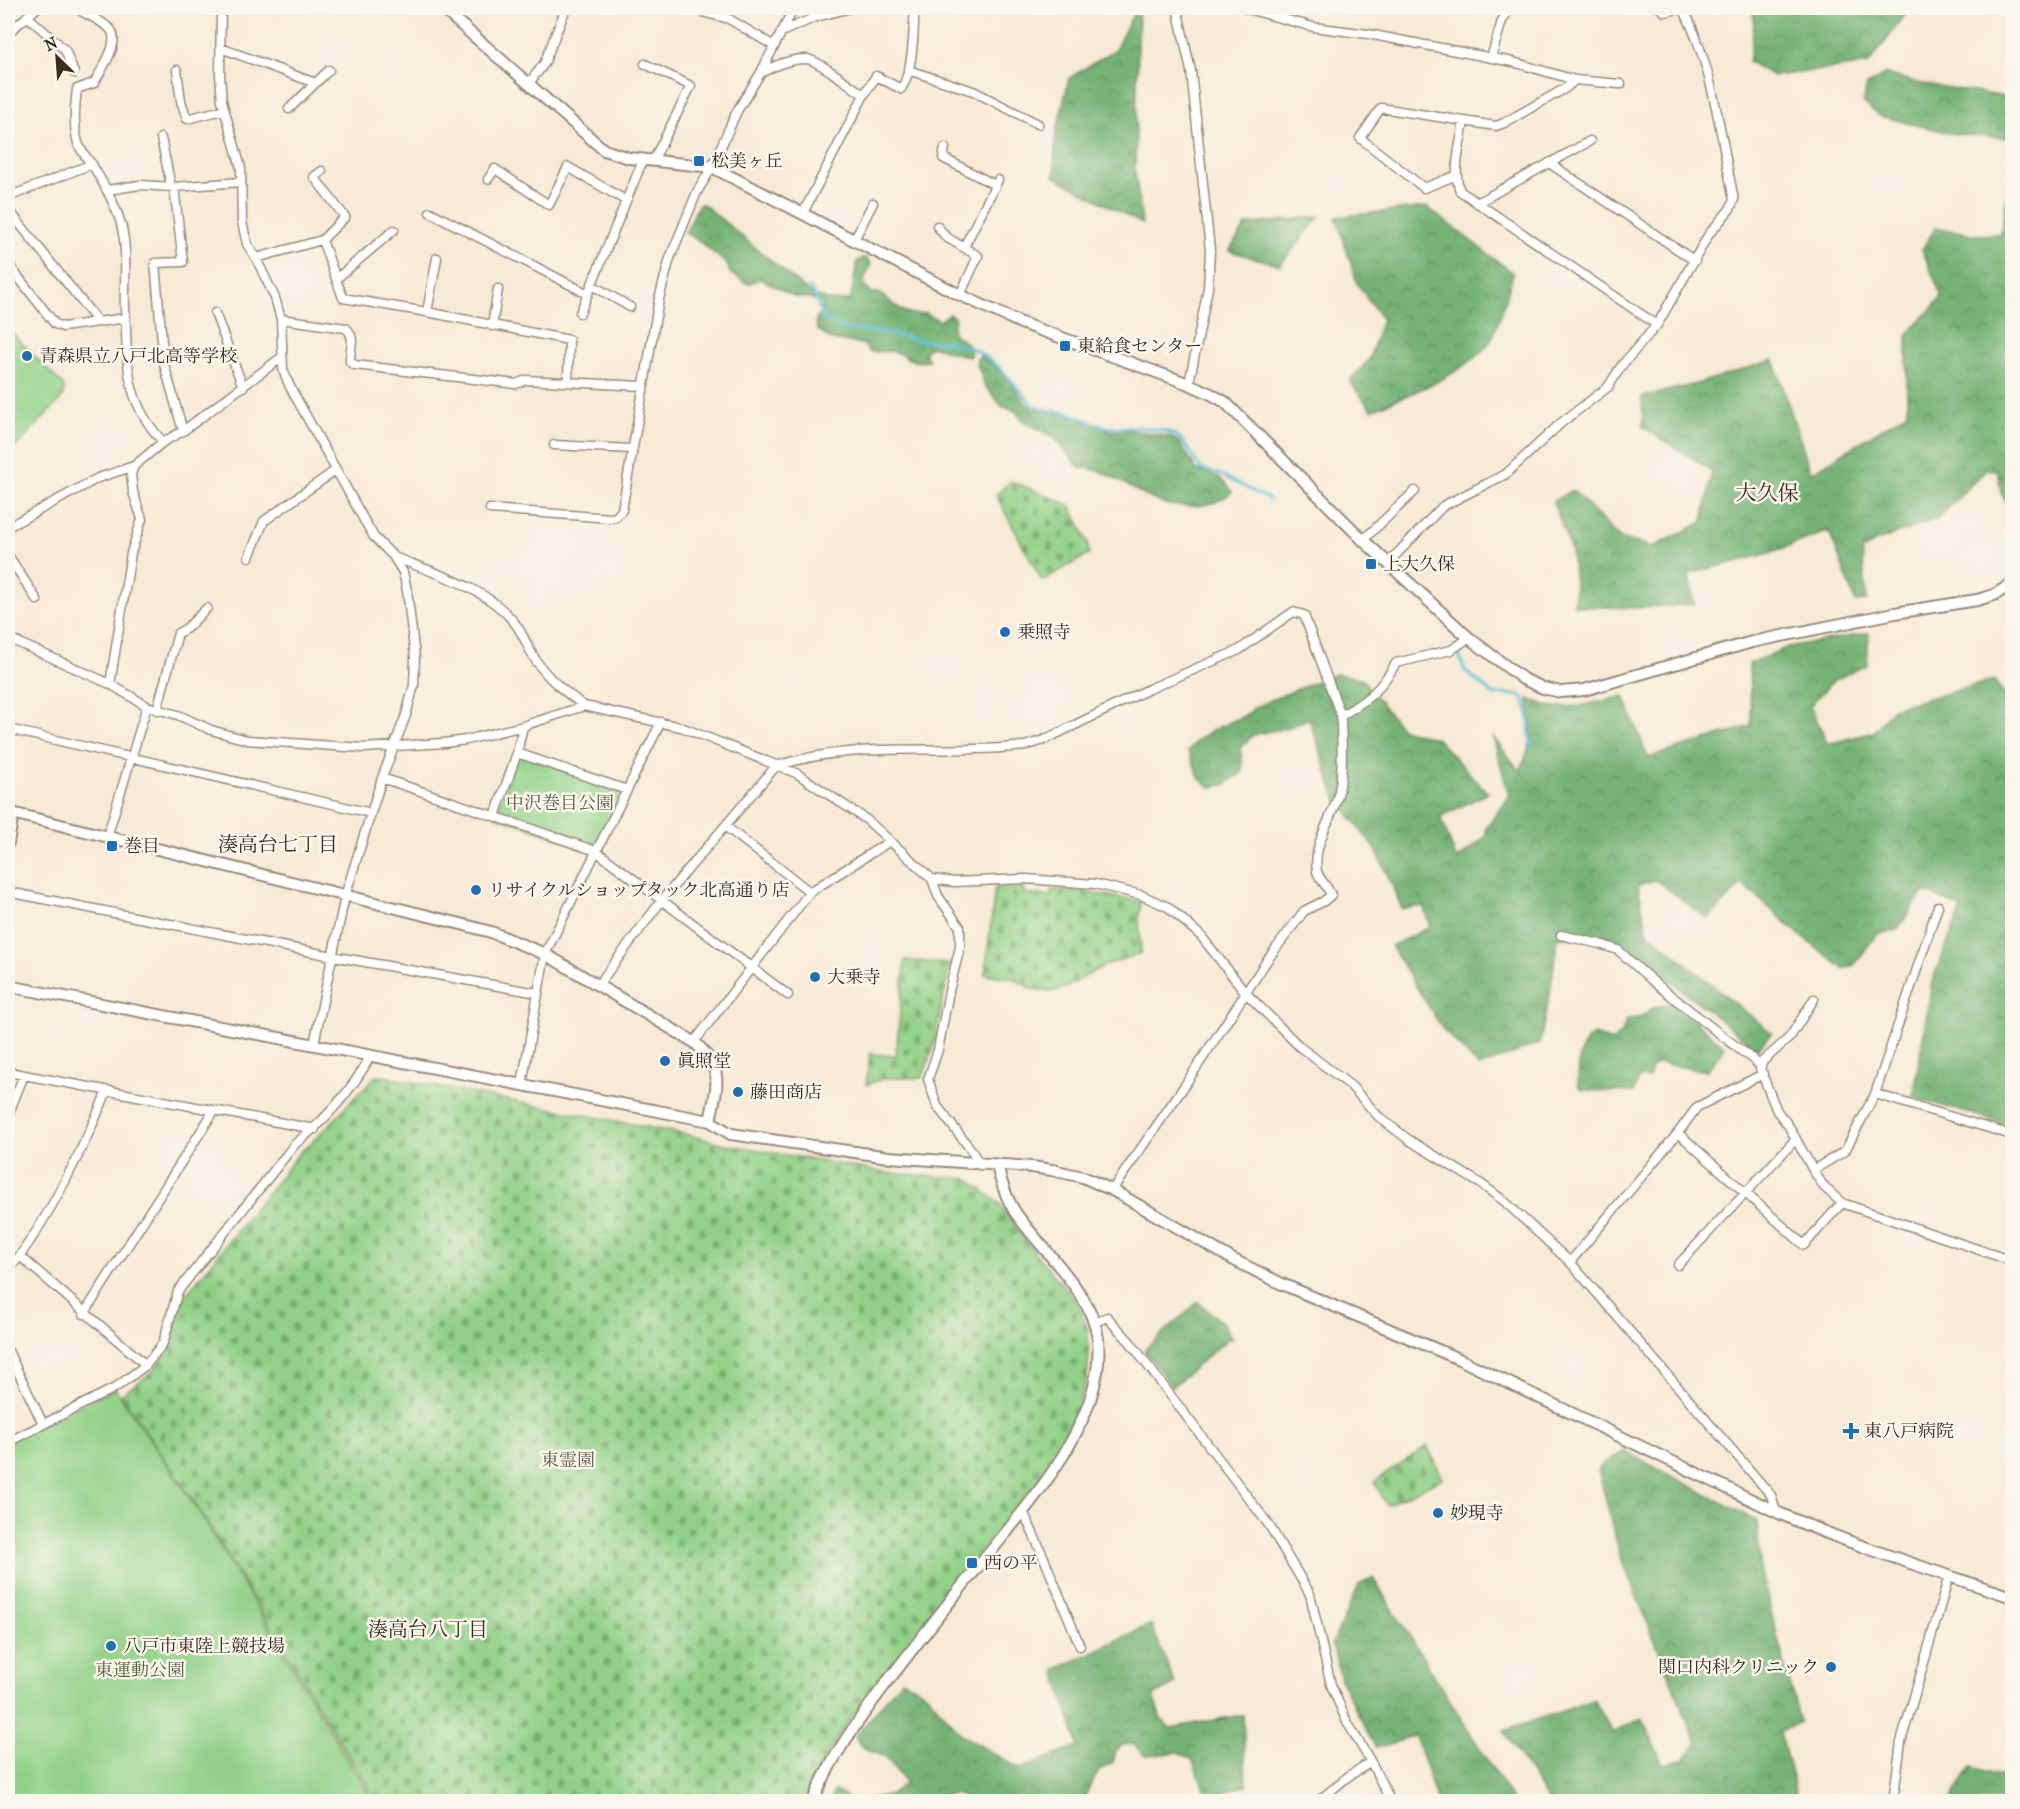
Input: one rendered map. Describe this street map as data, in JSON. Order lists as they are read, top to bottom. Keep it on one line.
{"districts":["大久保","湊高台七丁目","湊高台八丁目"],"parks":["中沢巻目公園","東霊園","東運動公園"],"places":{"transit":["松美ヶ丘","東給食センター","上大久保","巻目","西の平"],"other":["青森県立八戸北高等学校","乗照寺","リサイクルショップタック北高通り店","大乗寺","眞照堂","藤田商店","妙現寺","八戸市東陸上競技場","関口内科クリニック"],"health":["東八戸病院"]},"north":"top left"}
